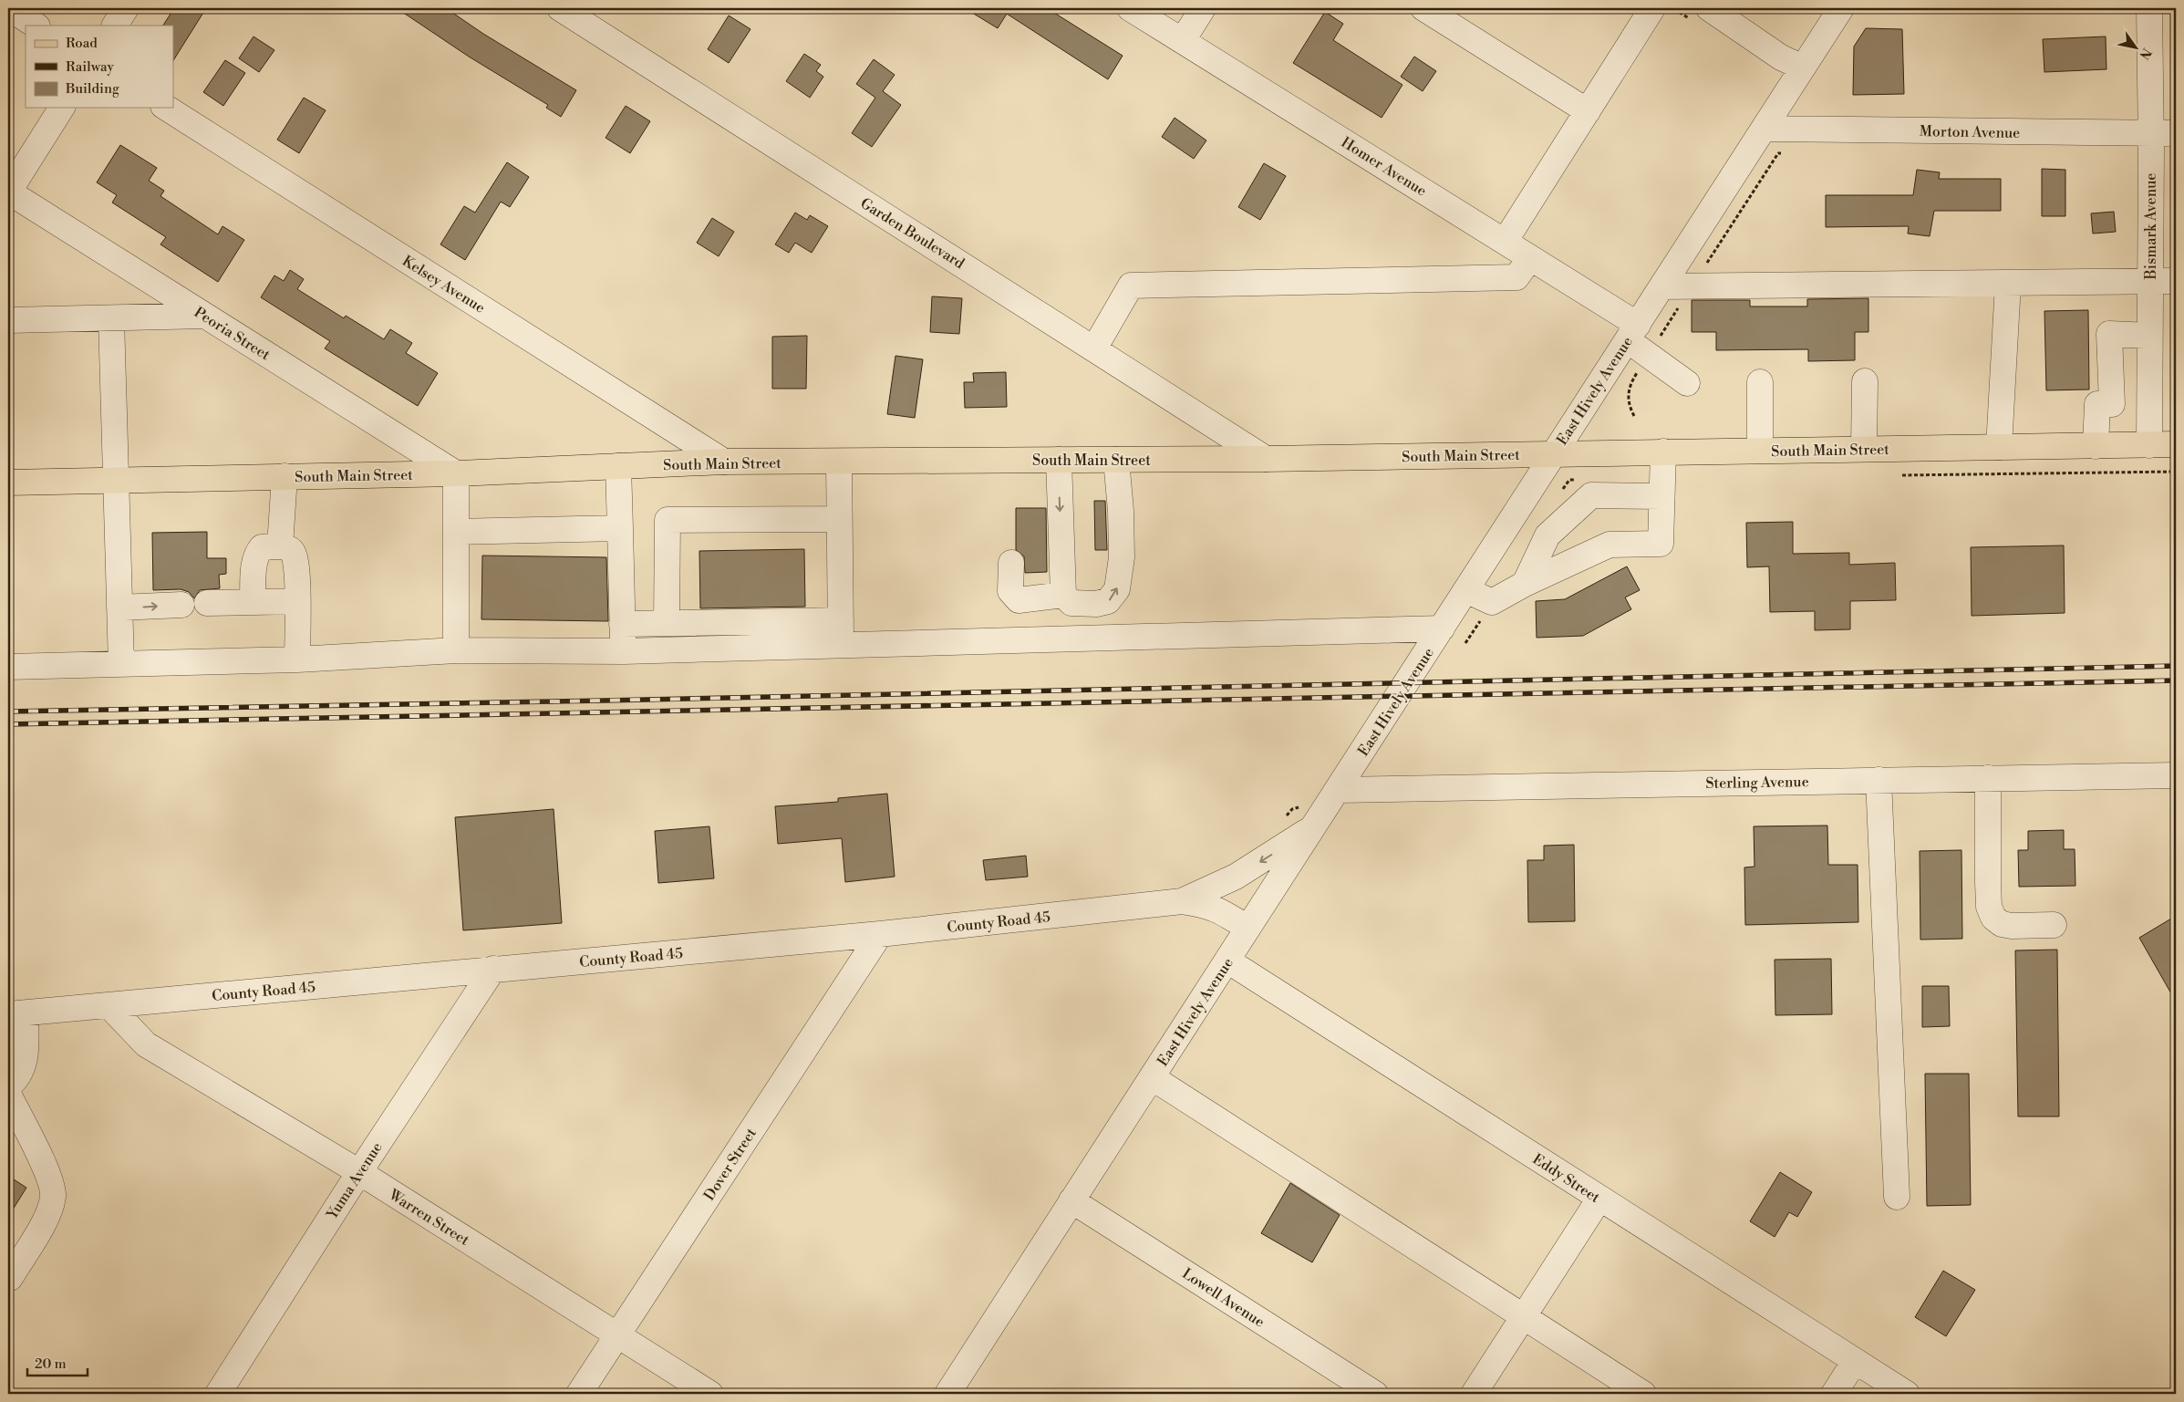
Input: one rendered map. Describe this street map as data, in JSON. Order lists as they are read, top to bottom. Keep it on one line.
{"streets":{"main road":["South Main Street"],"street":["Morton Avenue","Homer Avenue","Bismark Avenue","Garden Boulevard","Kelsey Avenue","Peoria Street","East Hively Avenue","Sterling Avenue","County Road 45","Dover Street","Eddy Street","Yuma Avenue","Warren Street","Lowell Avenue"]},"crossings":[["Morton Avenue","Bismark Avenue"],["Morton Avenue","East Hively Avenue"],["Homer Avenue","East Hively Avenue"],["Bismark Avenue","South Main Street"],["Garden Boulevard","South Main Street"],["Kelsey Avenue","South Main Street"],["Peoria Street","South Main Street"],["East Hively Avenue","South Main Street"],["East Hively Avenue","Sterling Avenue"],["East Hively Avenue","County Road 45"],["East Hively Avenue","Eddy Street"],["East Hively Avenue","Lowell Avenue"],["County Road 45","Dover Street"],["County Road 45","Yuma Avenue"],["County Road 45","Warren Street"],["Dover Street","Warren Street"],["Yuma Avenue","Warren Street"]],"legend":["Road","Railway","Building"],"scale_bar":"20 m","north":"bottom right"}
